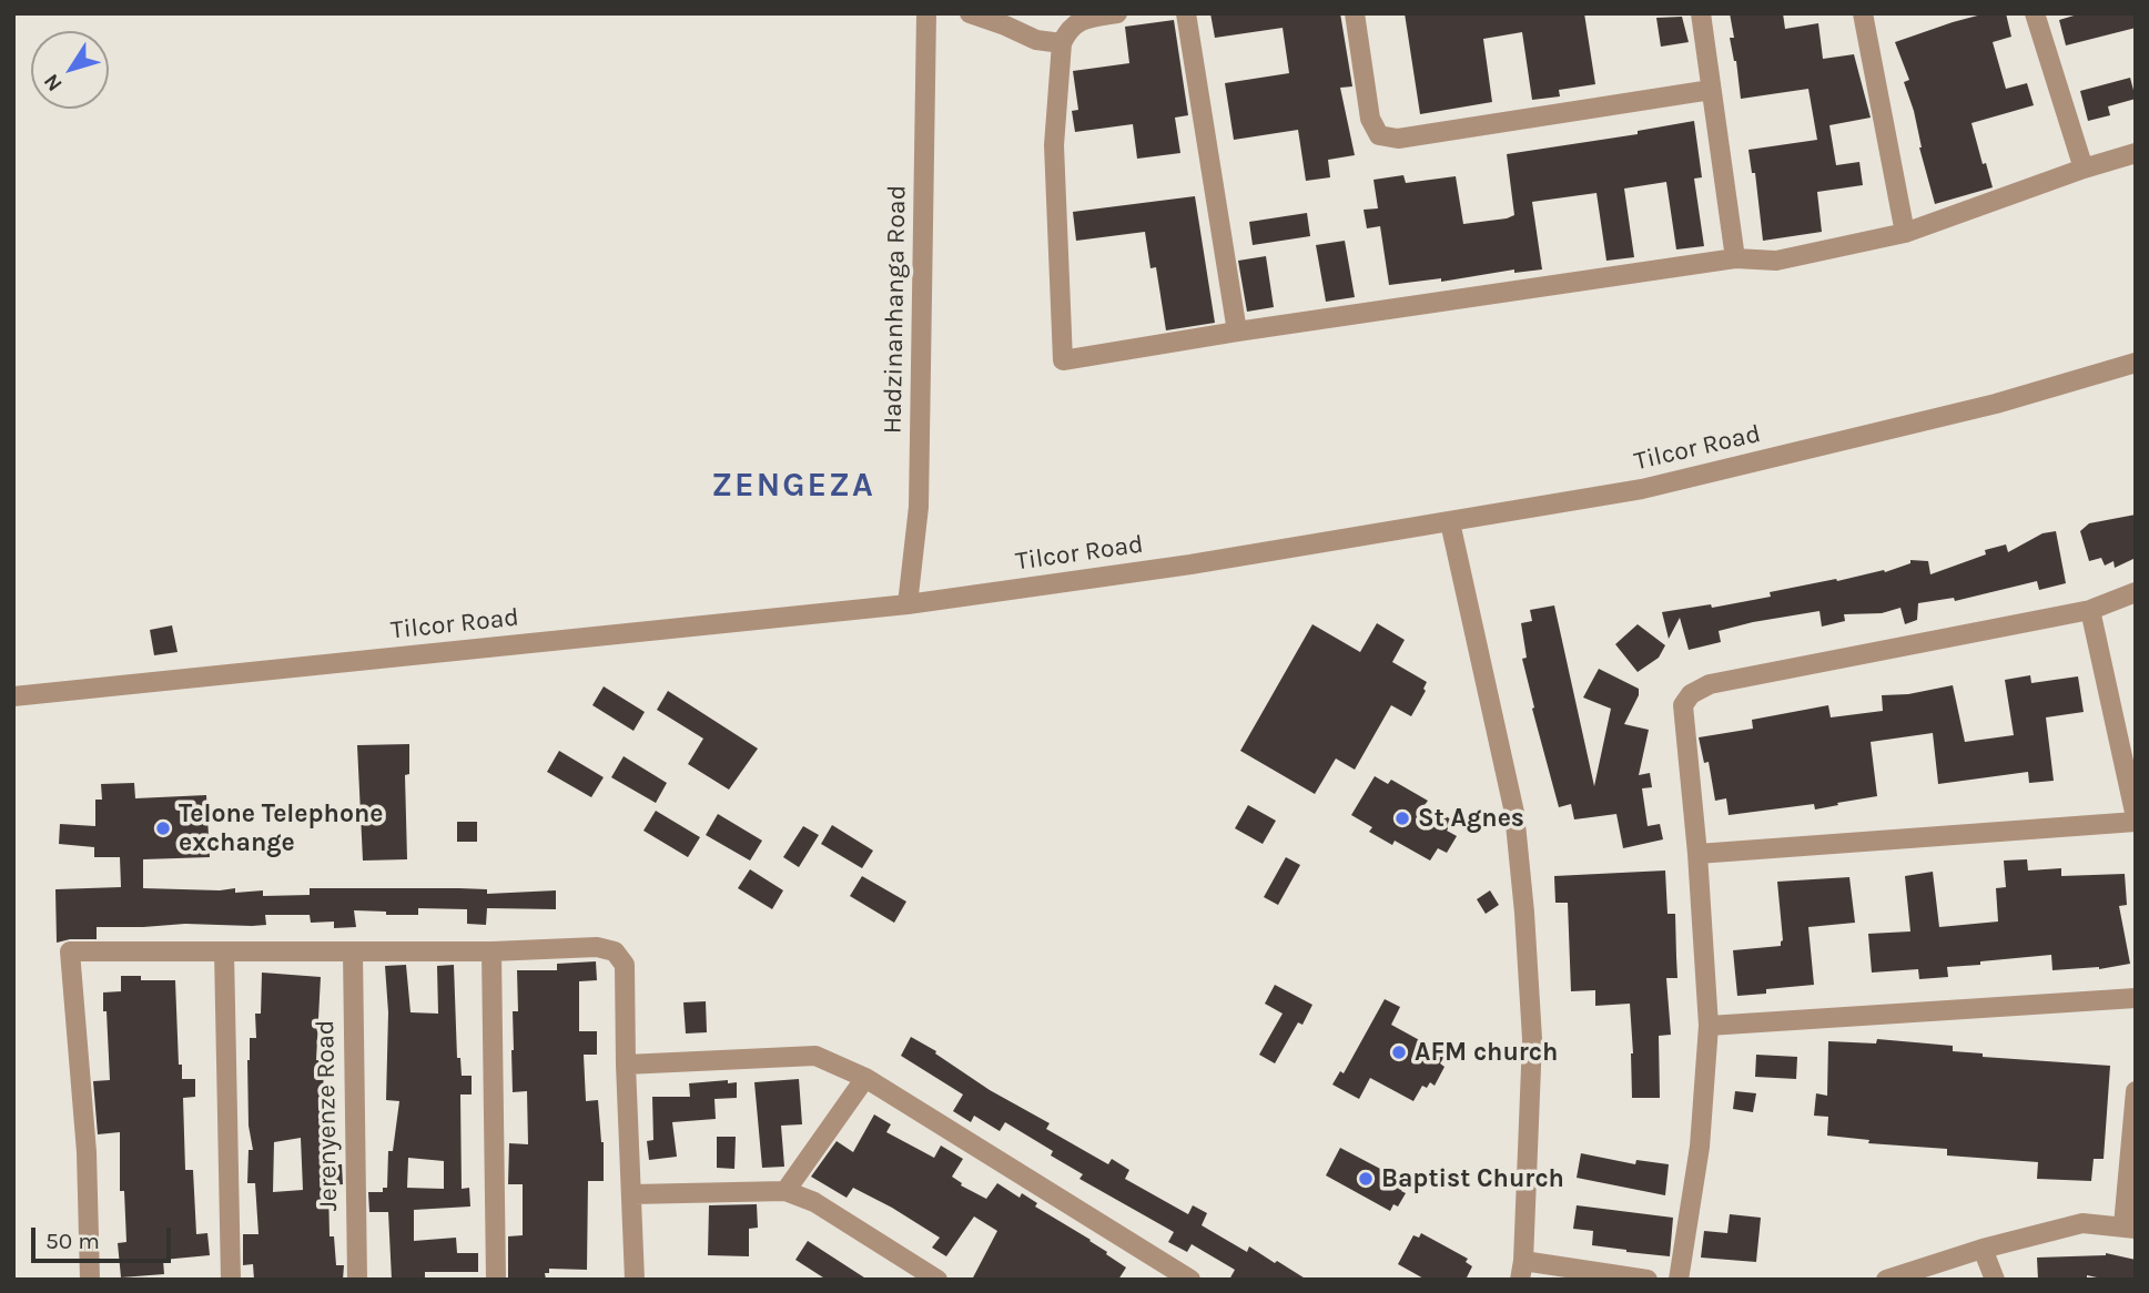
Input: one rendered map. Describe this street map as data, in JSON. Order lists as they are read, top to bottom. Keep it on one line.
{"streets":{"street":["Hadzinanhanga Road","Tilcor Road","Jerenyenze Road"]},"crossings":[["Hadzinanhanga Road","Tilcor Road"]],"districts":["ZENGEZA"],"places":["St Agnes","Telone Telephone exchange","AFM church","Baptist Church"],"scale_bar":"50 m","north":"bottom left"}
